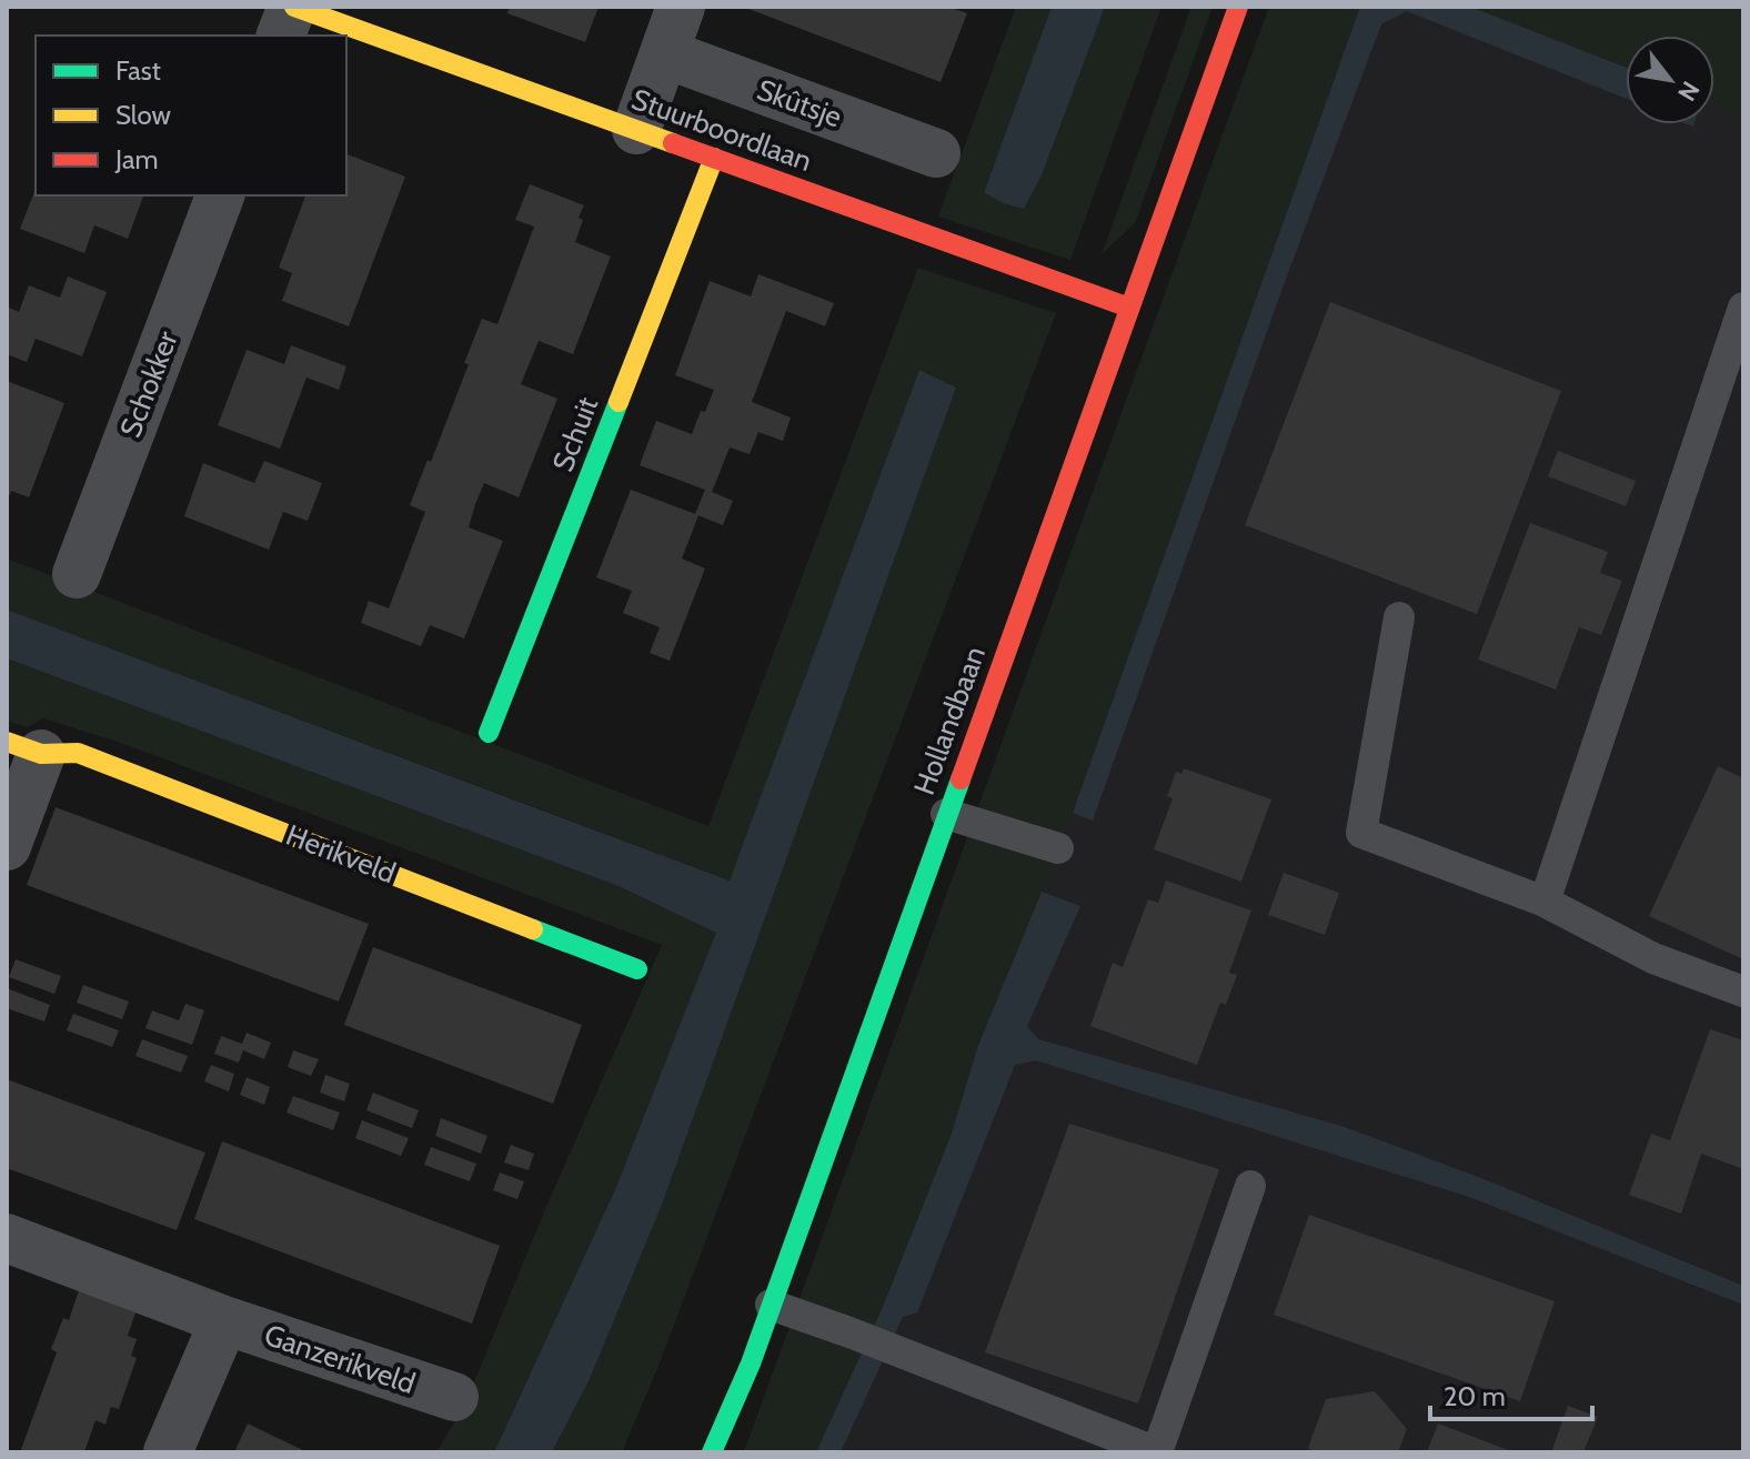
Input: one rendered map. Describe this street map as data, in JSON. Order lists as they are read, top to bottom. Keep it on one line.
{"streets":{"street":["Skûtsje","Stuurboordlaan","Schokker","Schuit","Hollandbaan","Herikveld","Ganzerikveld"]},"crossings":[["Stuurboordlaan","Schuit"],["Stuurboordlaan","Hollandbaan"]],"legend":["Fast","Slow","Jam"],"scale_bar":"20 m","north":"bottom right"}
